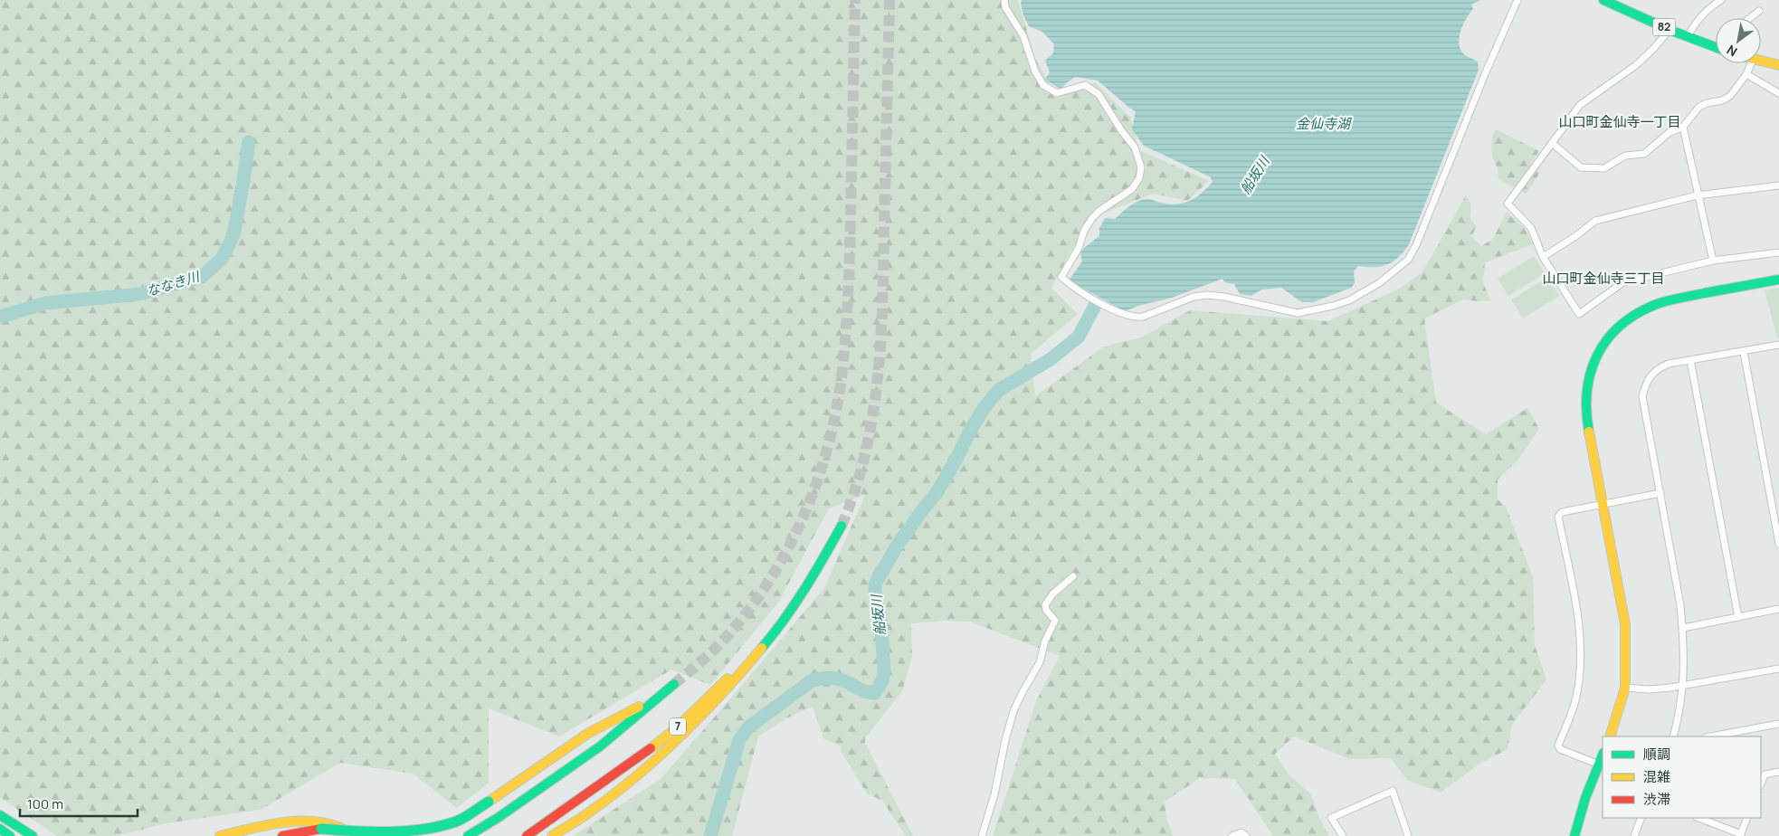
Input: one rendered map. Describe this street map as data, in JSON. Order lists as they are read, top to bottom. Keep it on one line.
{"streets":{"main road":["82","7"]},"districts":["山口町金仙寺一丁目","山口町金仙寺三丁目"],"water":["金仙寺湖","船坂川","ななき川"],"legend":["順調","混雑","渋滞"],"scale_bar":"100 m","north":"bottom left"}
